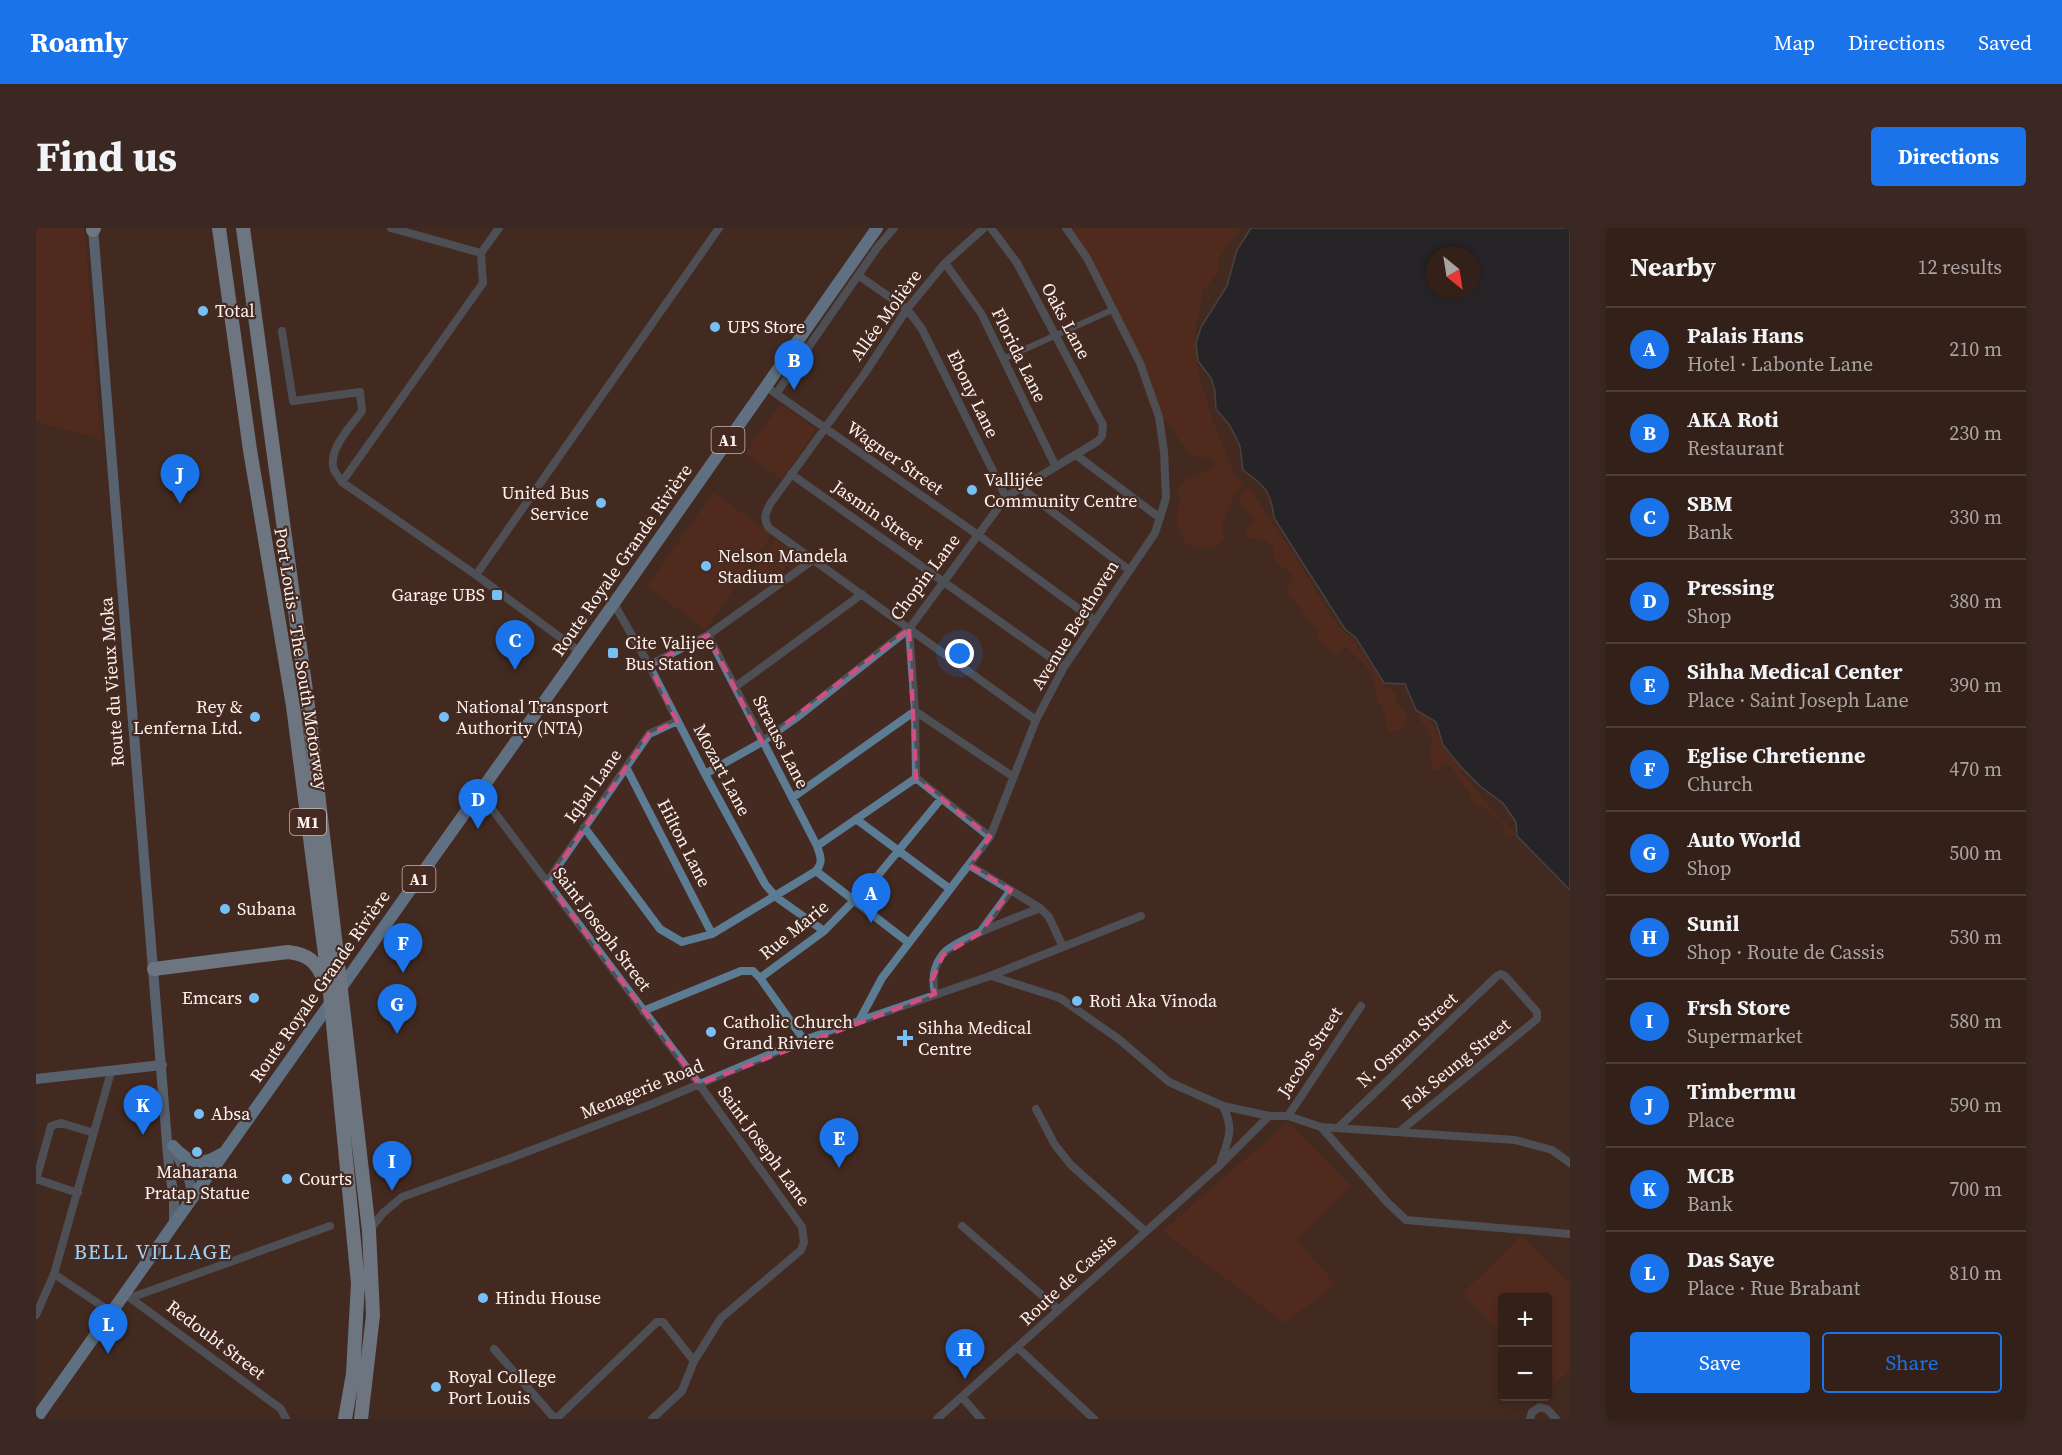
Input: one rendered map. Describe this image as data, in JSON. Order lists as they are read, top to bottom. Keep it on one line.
{"streets":{"highway":["Port Louis – The South Motorway","M1"],"main road":["A1","Route Royale Grande Rivière","Route du Vieux Moka"],"street":["Allée Molière","Oaks Lane","Florida Lane","Ebony Lane","Wagner Street","Jasmin Street","Chopin Lane","Avenue Beethoven","Strauss Lane","Mozart Lane","Iqbal Lane","Hilton Lane","Saint Joseph Street","Rue Marie","N. Osman Street","Jacobs Street","Fok Seung Street","Menagerie Road","Saint Joseph Lane","Route de Cassis","Redoubt Street"]},"crossings":[["Allée Molière","Florida Lane"],["Allée Molière","Ebony Lane"],["Allée Molière","Wagner Street"],["Allée Molière","Jasmin Street"],["Allée Molière","Chopin Lane"],["Allée Molière","Avenue Beethoven"],["Oaks Lane","Chopin Lane"],["Florida Lane","Chopin Lane"],["Ebony Lane","Chopin Lane"],["A1","Route Royale Grande Rivière"],["A1","Redoubt Street"],["Wagner Street","Route Royale Grande Rivière"],["Wagner Street","Chopin Lane"],["Wagner Street","Avenue Beethoven"],["Jasmin Street","Chopin Lane"],["Jasmin Street","Avenue Beethoven"],["Route Royale Grande Rivière","Route du Vieux Moka"],["Route Royale Grande Rivière","Mozart Lane"],["Route Royale Grande Rivière","Saint Joseph Street"],["Route Royale Grande Rivière","Redoubt Street"],["Chopin Lane","Strauss Lane"],["Chopin Lane","Mozart Lane"],["Avenue Beethoven","Menagerie Road"],["Port Louis – The South Motorway","Menagerie Road"],["Mozart Lane","Iqbal Lane"],["Mozart Lane","Rue Marie"],["Iqbal Lane","Hilton Lane"],["Iqbal Lane","Saint Joseph Street"],["Saint Joseph Street","Menagerie Road"],["Saint Joseph Street","Saint Joseph Lane"],["N. Osman Street","Fok Seung Street"],["Menagerie Road","Saint Joseph Lane"]],"districts":["BELL VILLAGE"],"places":{"other":["Total","UPS Store","Vallijée Community Centre","United Bus Service","Nelson Mandela Stadium","Rey & Lenferna Ltd.","National Transport Authority (NTA)","Subana","Emcars","Roti Aka Vinoda","Catholic Church Grand Riviere","Absa","Maharana Pratap Statue","Courts","Hindu House","Royal College Port Louis"],"transit":["Garage UBS","Cite Valijee Bus Station"],"health":["Sihha Medical Centre"]},"north":"bottom right","page":{"header":"Roamly","nav":["Map","Directions","Saved"],"title":"Find us","buttons":["Directions",["Save","Share"]],"heading":["Nearby","12 results"],"list":[{"mark":"A","name":"Palais Hans","note":"Hotel · Labonte Lane","value":"210 m"},{"mark":"B","name":"AKA Roti","note":"Restaurant","value":"230 m"},{"mark":"C","name":"SBM","note":"Bank","value":"330 m"},{"mark":"D","name":"Pressing","note":"Shop","value":"380 m"},{"mark":"E","name":"Sihha Medical Center","note":"Place · Saint Joseph Lane","value":"390 m"},{"mark":"F","name":"Eglise Chretienne","note":"Church","value":"470 m"},{"mark":"G","name":"Auto World","note":"Shop","value":"500 m"},{"mark":"H","name":"Sunil","note":"Shop · Route de Cassis","value":"530 m"},{"mark":"I","name":"Frsh Store","note":"Supermarket","value":"580 m"},{"mark":"J","name":"Timbermu","note":"Place","value":"590 m"},{"mark":"K","name":"MCB","note":"Bank","value":"700 m"},{"mark":"L","name":"Das Saye","note":"Place · Rue Brabant","value":"810 m"}],"pins":["B","J","C","D","A","F","G","K","E","I","L","H"],"map_buttons":["+","−"]}}
